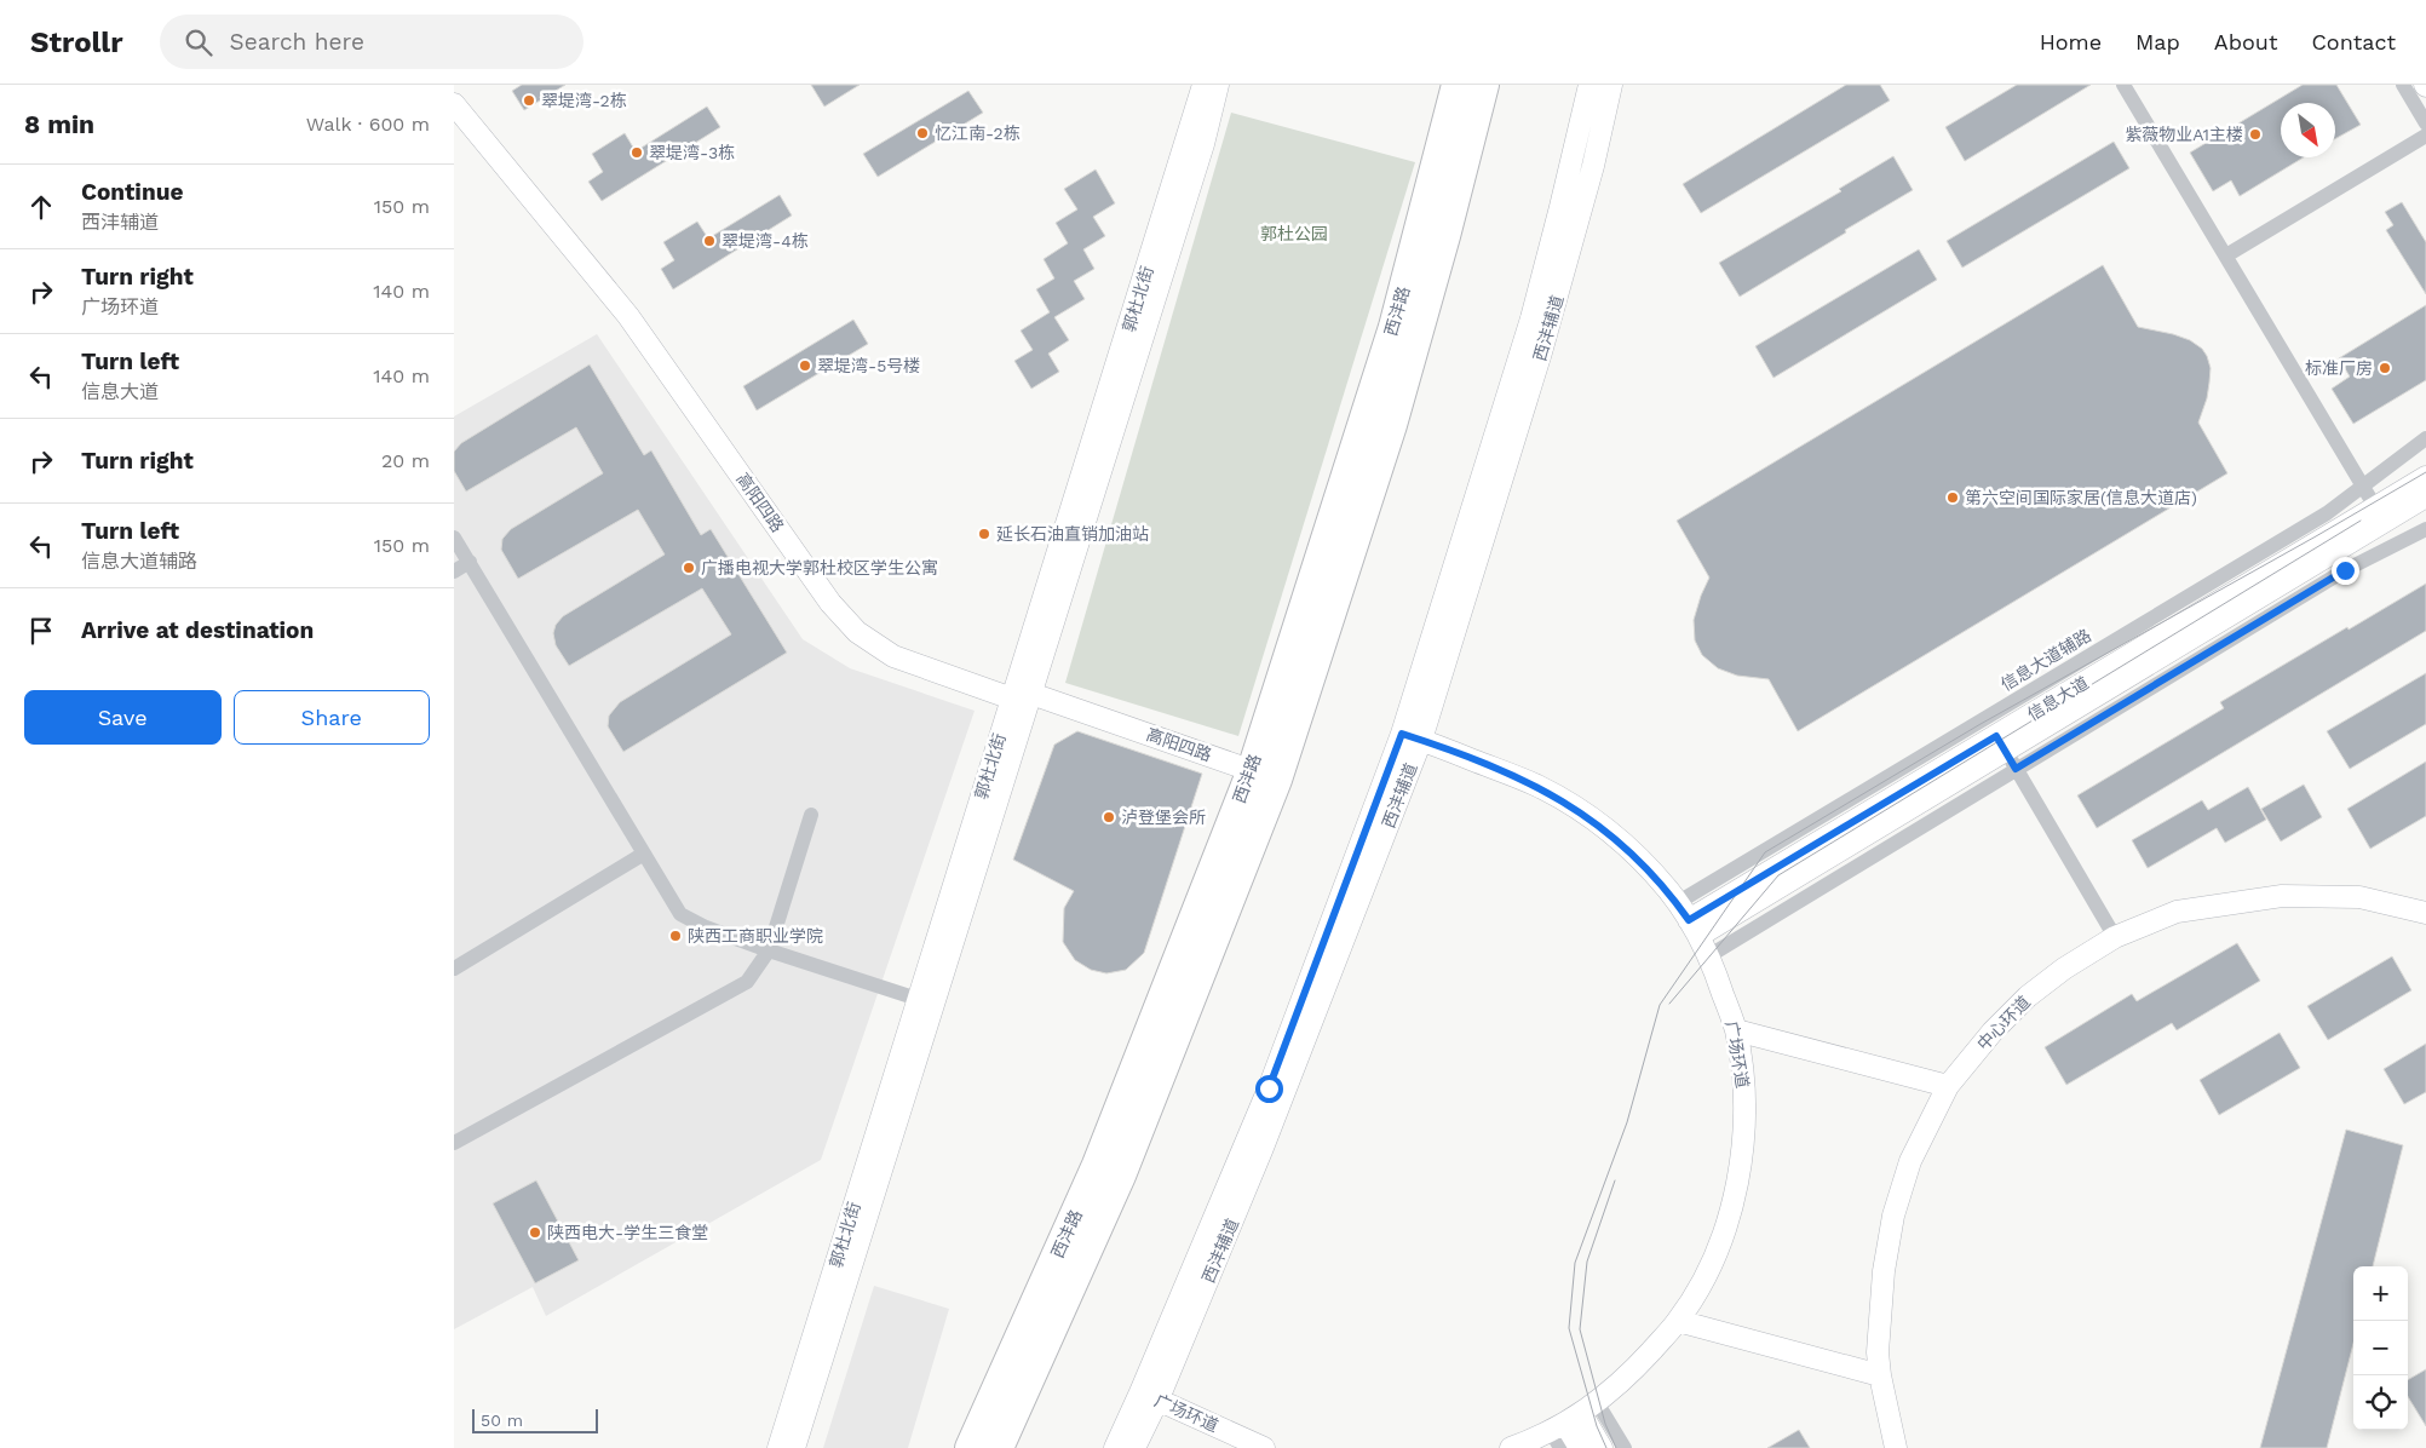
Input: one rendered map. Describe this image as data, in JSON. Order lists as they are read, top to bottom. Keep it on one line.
{"streets":{"highway":["西沣路"],"street":["郭杜北街","西沣辅道","高阳四路","信息大道辅路","信息大道","中心环道","广场环道"]},"crossings":[["郭杜北街","高阳四路"],["西沣路","高阳四路"],["西沣辅道","广场环道"],["信息大道辅路","信息大道"],["信息大道辅路","广场环道"],["信息大道","广场环道"]],"parks":["郭杜公园"],"places":["翠堤湾-2栋","忆江南-2栋","紫薇物业A1主楼","翠堤湾-3栋","翠堤湾-4栋","翠堤湾-5号楼","标准厂房","第六空间国际家居(信息大道店)","延长石油直销加油站","广播电视大学郭杜校区学生公寓","泸登堡会所","陕西工商职业学院","陕西电大-学生三食堂"],"scale_bar":"50 m","north":"bottom right","page":{"header":"Strollr","search":"Search here","nav":["Home","Map","About","Contact"],"heading":["8 min","Walk · 600 m"],"list":[["Continue","西沣辅道","150 m"],["Turn right","广场环道","140 m"],["Turn left","信息大道","140 m"],["Turn right","20 m"],["Turn left","信息大道辅路","150 m"],"Arrive at destination"],"buttons":["Save","Share"],"map_buttons":["+","−"],"scale":"50 m"}}
